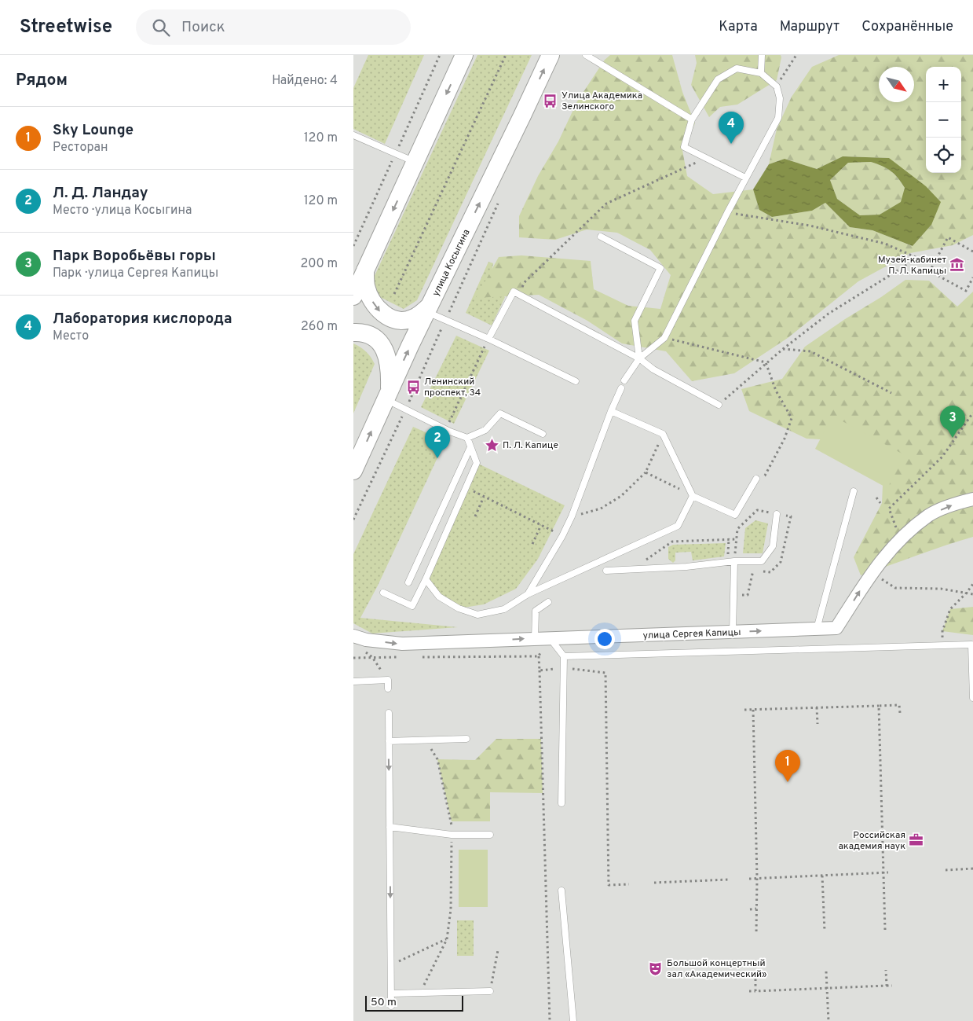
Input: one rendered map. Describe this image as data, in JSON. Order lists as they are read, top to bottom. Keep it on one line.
{"streets":{"main road":["улица Косыгина"],"street":["улица Сергея Капицы"]},"one_way":["улица Сергея Капицы"],"places":{"bus stop":["Улица Академика Зелинского","Ленинский проспект, 34"],"museum":["Музей-кабинет П. Л. Капицы"],"place":["П. Л. Капице"],"office":["Российская академия наук"],"theatre":["Большой концертный зал «Академический»"]},"scale_bar":"50 m","north":"bottom right","page":{"header":"Streetwise","search":"Поиск","nav":["Карта","Маршрут","Сохранённые"],"heading":["Рядом","Найдено: 4"],"map_buttons":["+","−"],"list":[{"mark":"1","name":"Sky Lounge","note":"Ресторан","value":"120 m"},{"mark":"2","name":"Л. Д. Ландау","note":"Место · улица Косыгина","value":"120 m"},{"mark":"3","name":"Парк Воробьёвы горы","note":"Парк · улица Сергея Капицы","value":"200 m"},{"mark":"4","name":"Лаборатория кислорода","note":"Место","value":"260 m"}],"pins":["4","3","2","1"],"scale":"50 m"}}
